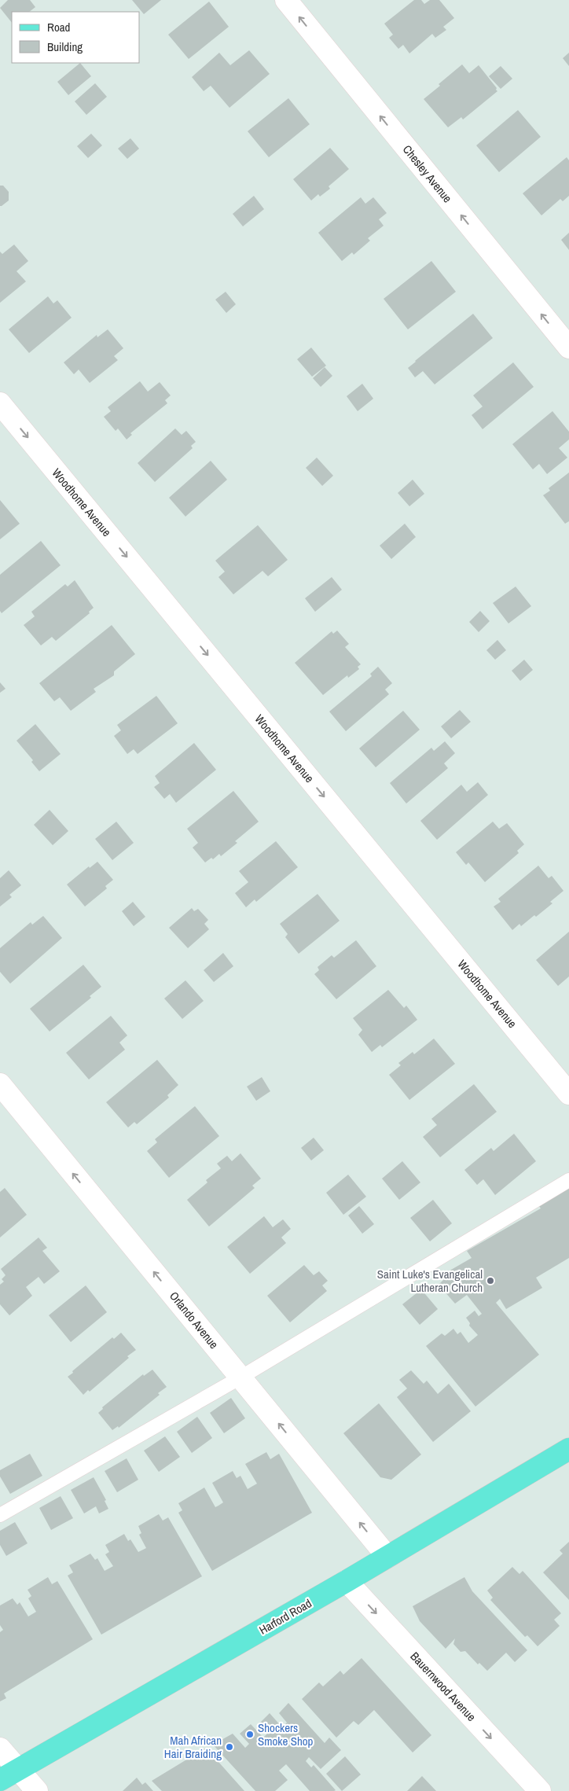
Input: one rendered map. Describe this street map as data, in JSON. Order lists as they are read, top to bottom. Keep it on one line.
{"streets":{"main road":["Harford Road"],"street":["Chesley Avenue","Woodhome Avenue","Orlando Avenue","Bauernwood Avenue"]},"crossings":[["Orlando Avenue","Harford Road"],["Harford Road","Bauernwood Avenue"]],"one_way":["Chesley Avenue","Woodhome Avenue","Orlando Avenue","Bauernwood Avenue"],"places":["Saint Luke's Evangelical Lutheran Church","Shockers Smoke Shop","Mah African Hair Braiding"],"legend":["Road","Building"]}
